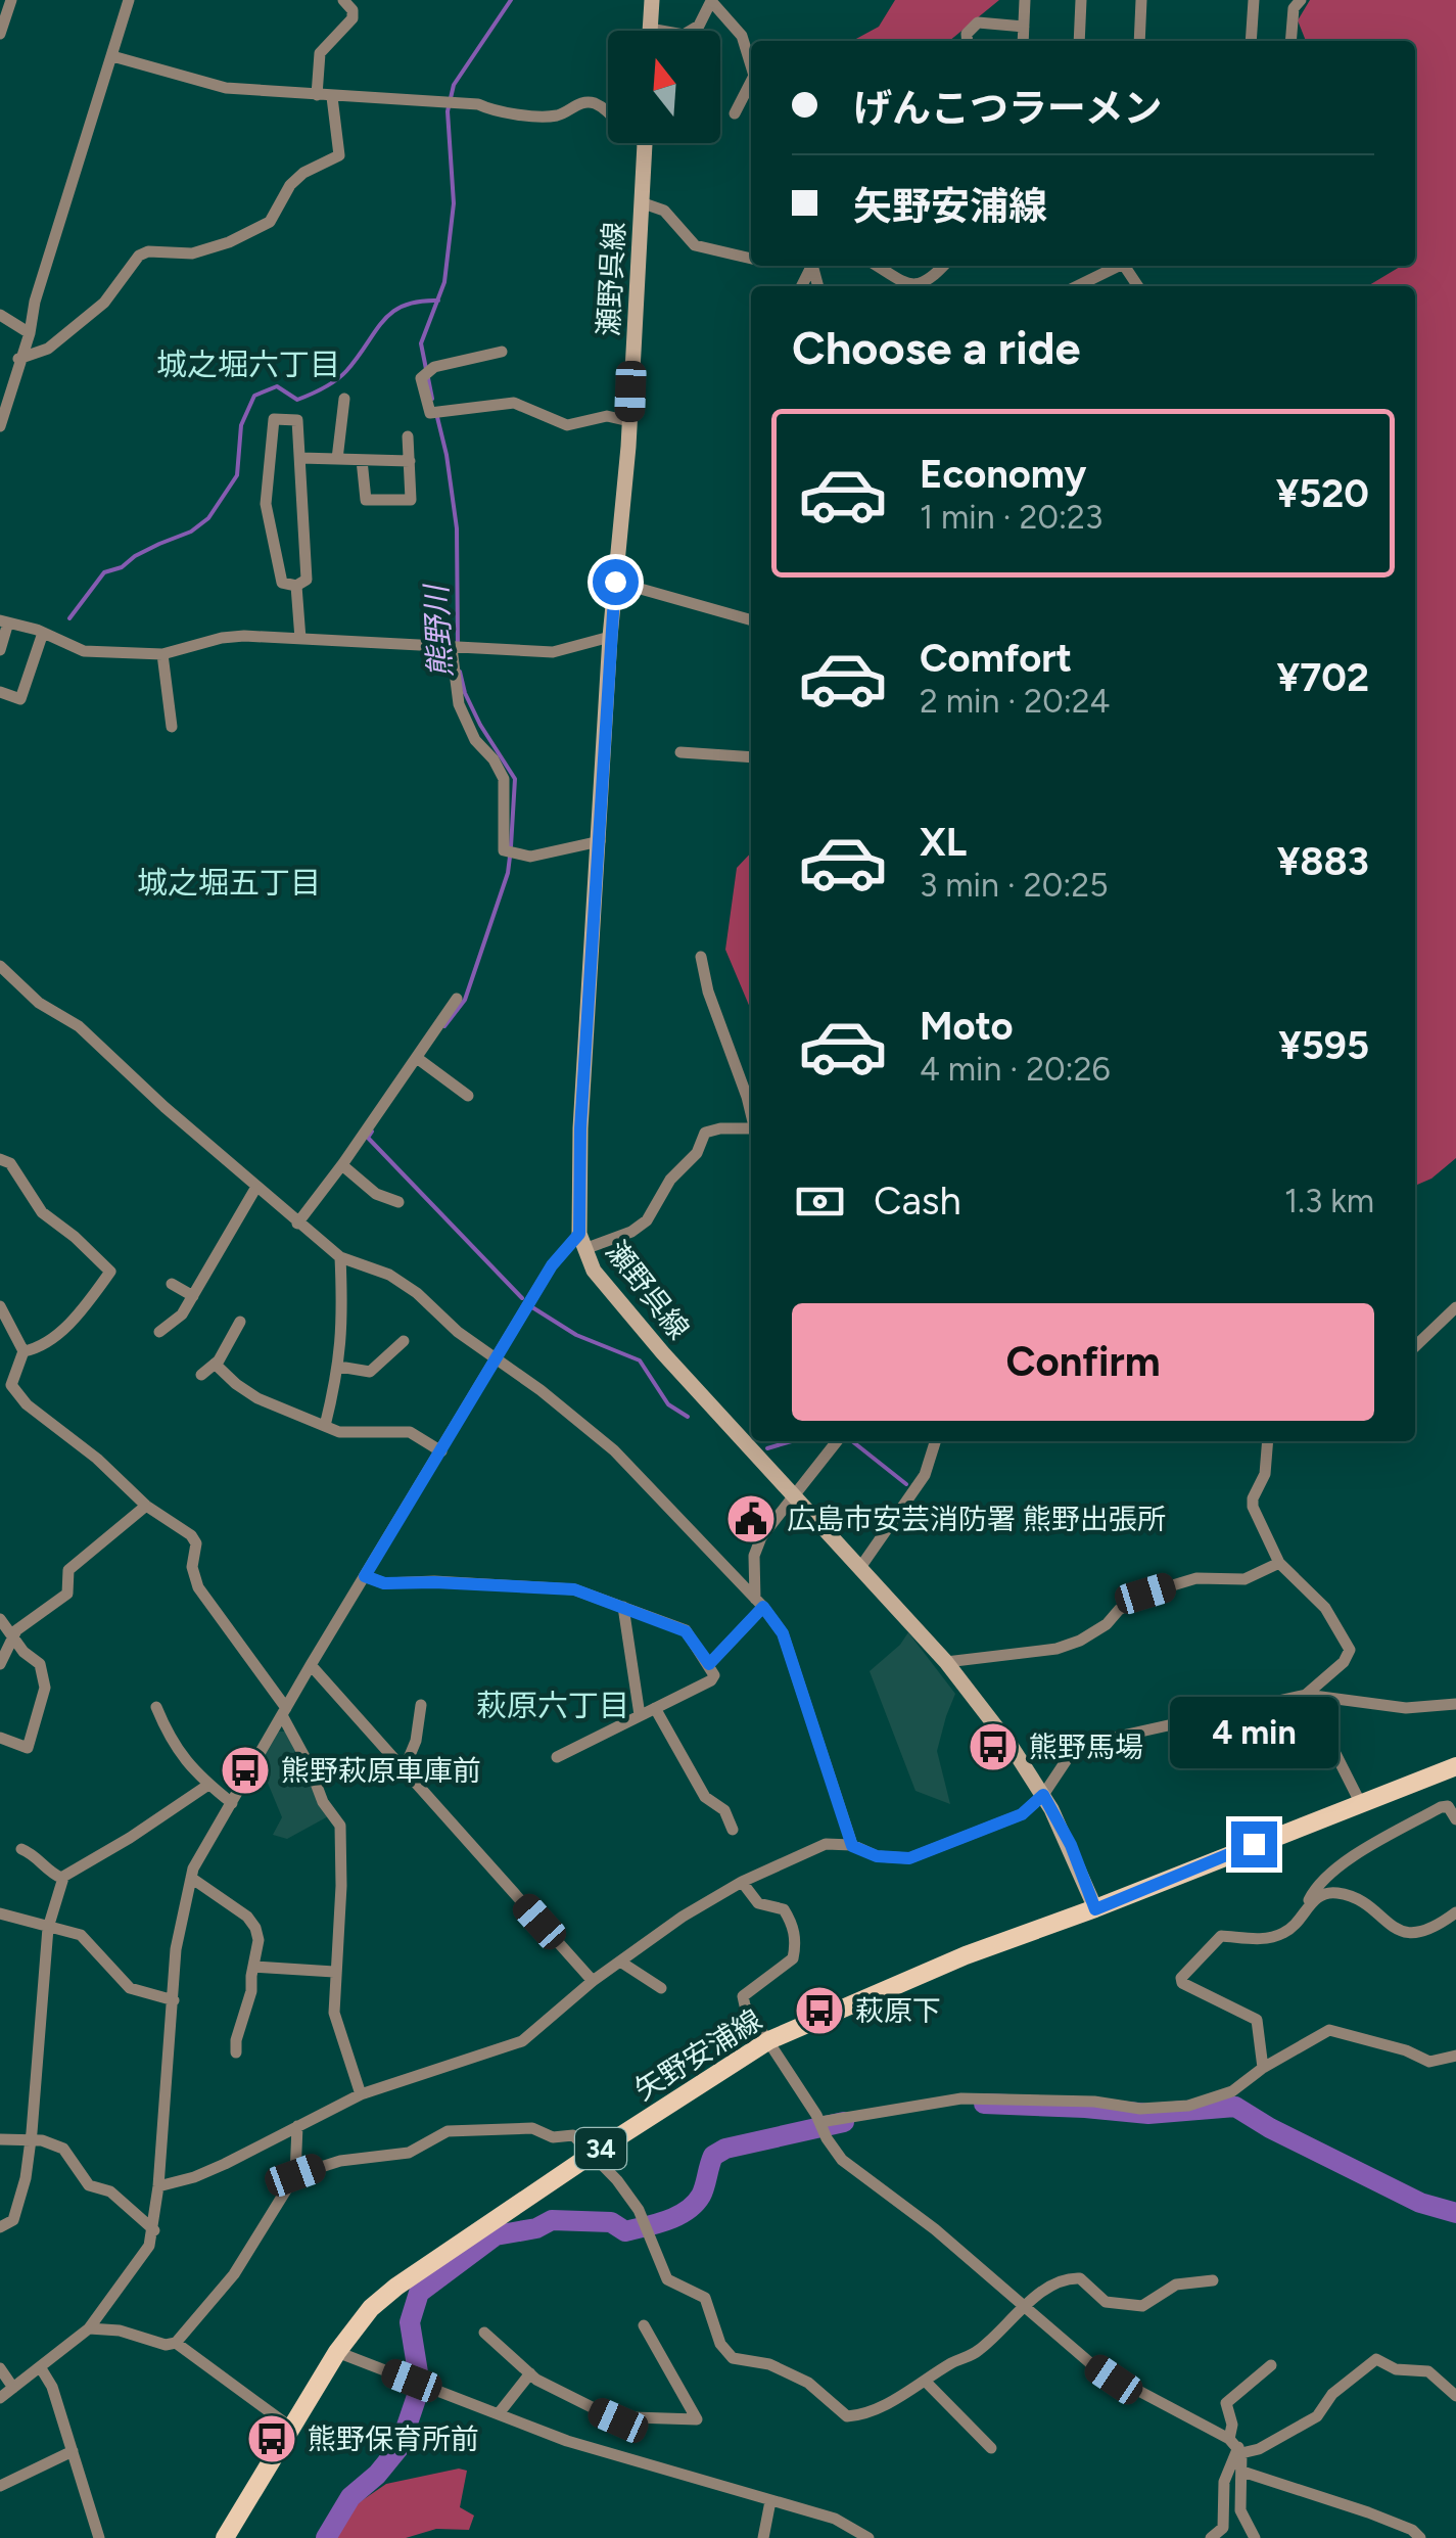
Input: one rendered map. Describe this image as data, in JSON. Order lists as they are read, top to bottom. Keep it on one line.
{"streets":{"main road":["瀬野呉線","矢野安浦線","34"]},"crossings":[["瀬野呉線","矢野安浦線"]],"districts":["城之堀六丁目","城之堀五丁目","萩原六丁目"],"water":["熊野川"],"places":{"public building":["広島市安芸消防署 熊野出張所"],"bus stop":["熊野馬場","熊野萩原車庫前","萩原下","熊野保育所前"]},"north":"top","page":{"banner":["げんこつラーメン","矢野安浦線"],"heading":"Choose a ride","list":[{"name":"Economy","note":"1 min · 20:23","value":"¥520"},{"name":"Comfort","note":"2 min · 20:24","value":"¥702"},{"name":"XL","note":"3 min · 20:25","value":"¥883"},{"name":"Moto","note":"4 min · 20:26","value":"¥595"}],"pay":["Cash","1.3 km"],"buttons":"Confirm","bubble":"4 min"}}
